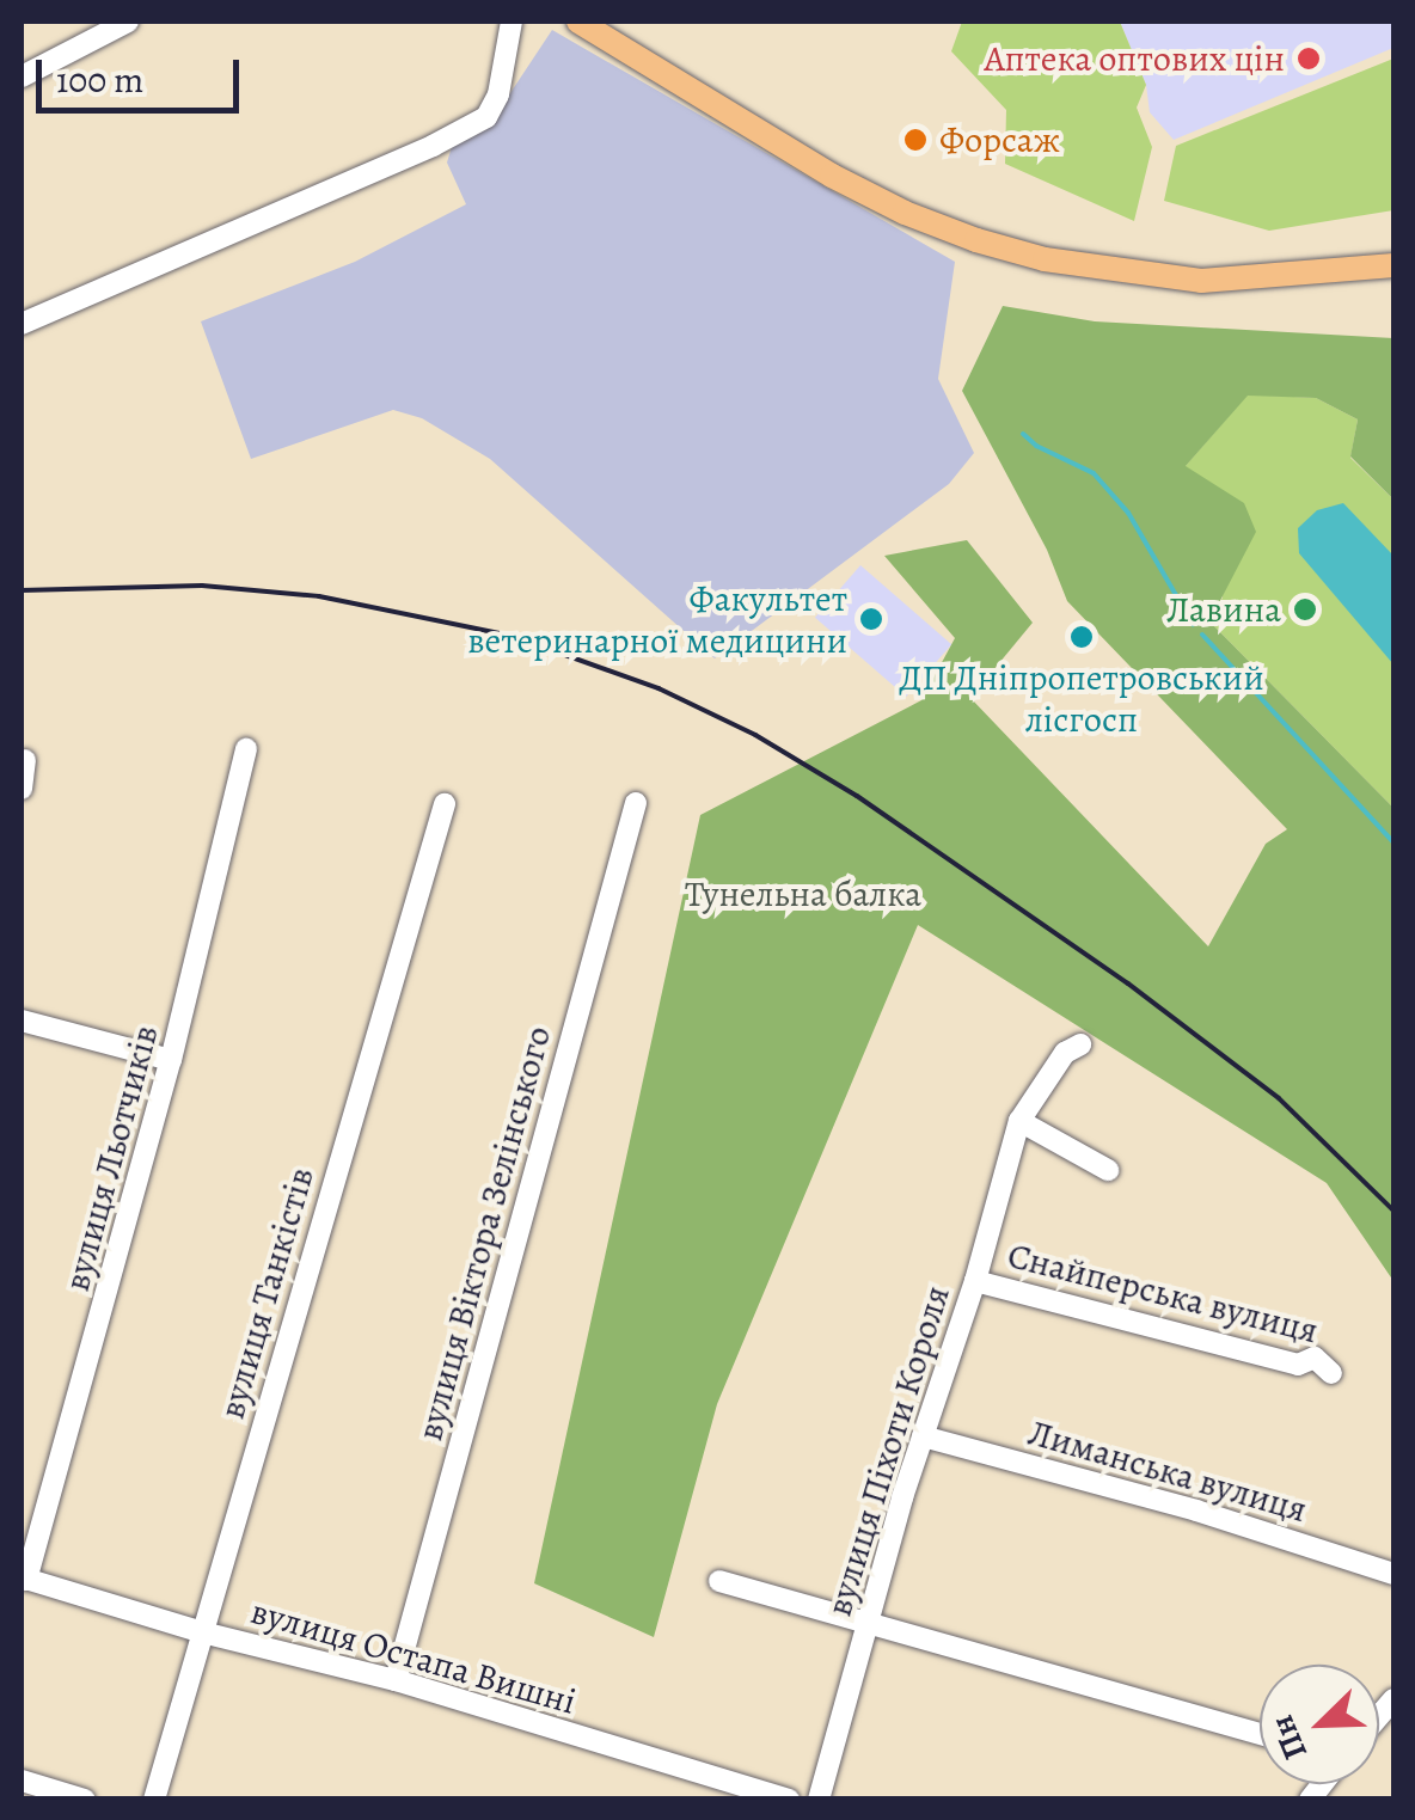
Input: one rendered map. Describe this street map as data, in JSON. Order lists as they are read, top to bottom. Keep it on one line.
{"streets":{"street":["вулиця Льотчиків","вулиця Віктора Зелінського","вулиця Танкістів","Снайперська вулиця","вулиця Піхоти Короля","Лиманська вулиця","вулиця Остапа Вишні"]},"crossings":[["вулиця Льотчиків","вулиця Остапа Вишні"],["вулиця Віктора Зелінського","вулиця Остапа Вишні"],["вулиця Танкістів","вулиця Остапа Вишні"],["Снайперська вулиця","вулиця Піхоти Короля"],["вулиця Піхоти Короля","Лиманська вулиця"]],"parks":["Тунельна балка"],"places":["Аптека оптових цін","Форсаж","Лавина","Факультет ветеринарної медицини","ДП Дніпропетровський лісгосп"],"scale_bar":"100 m","north":"bottom left"}
